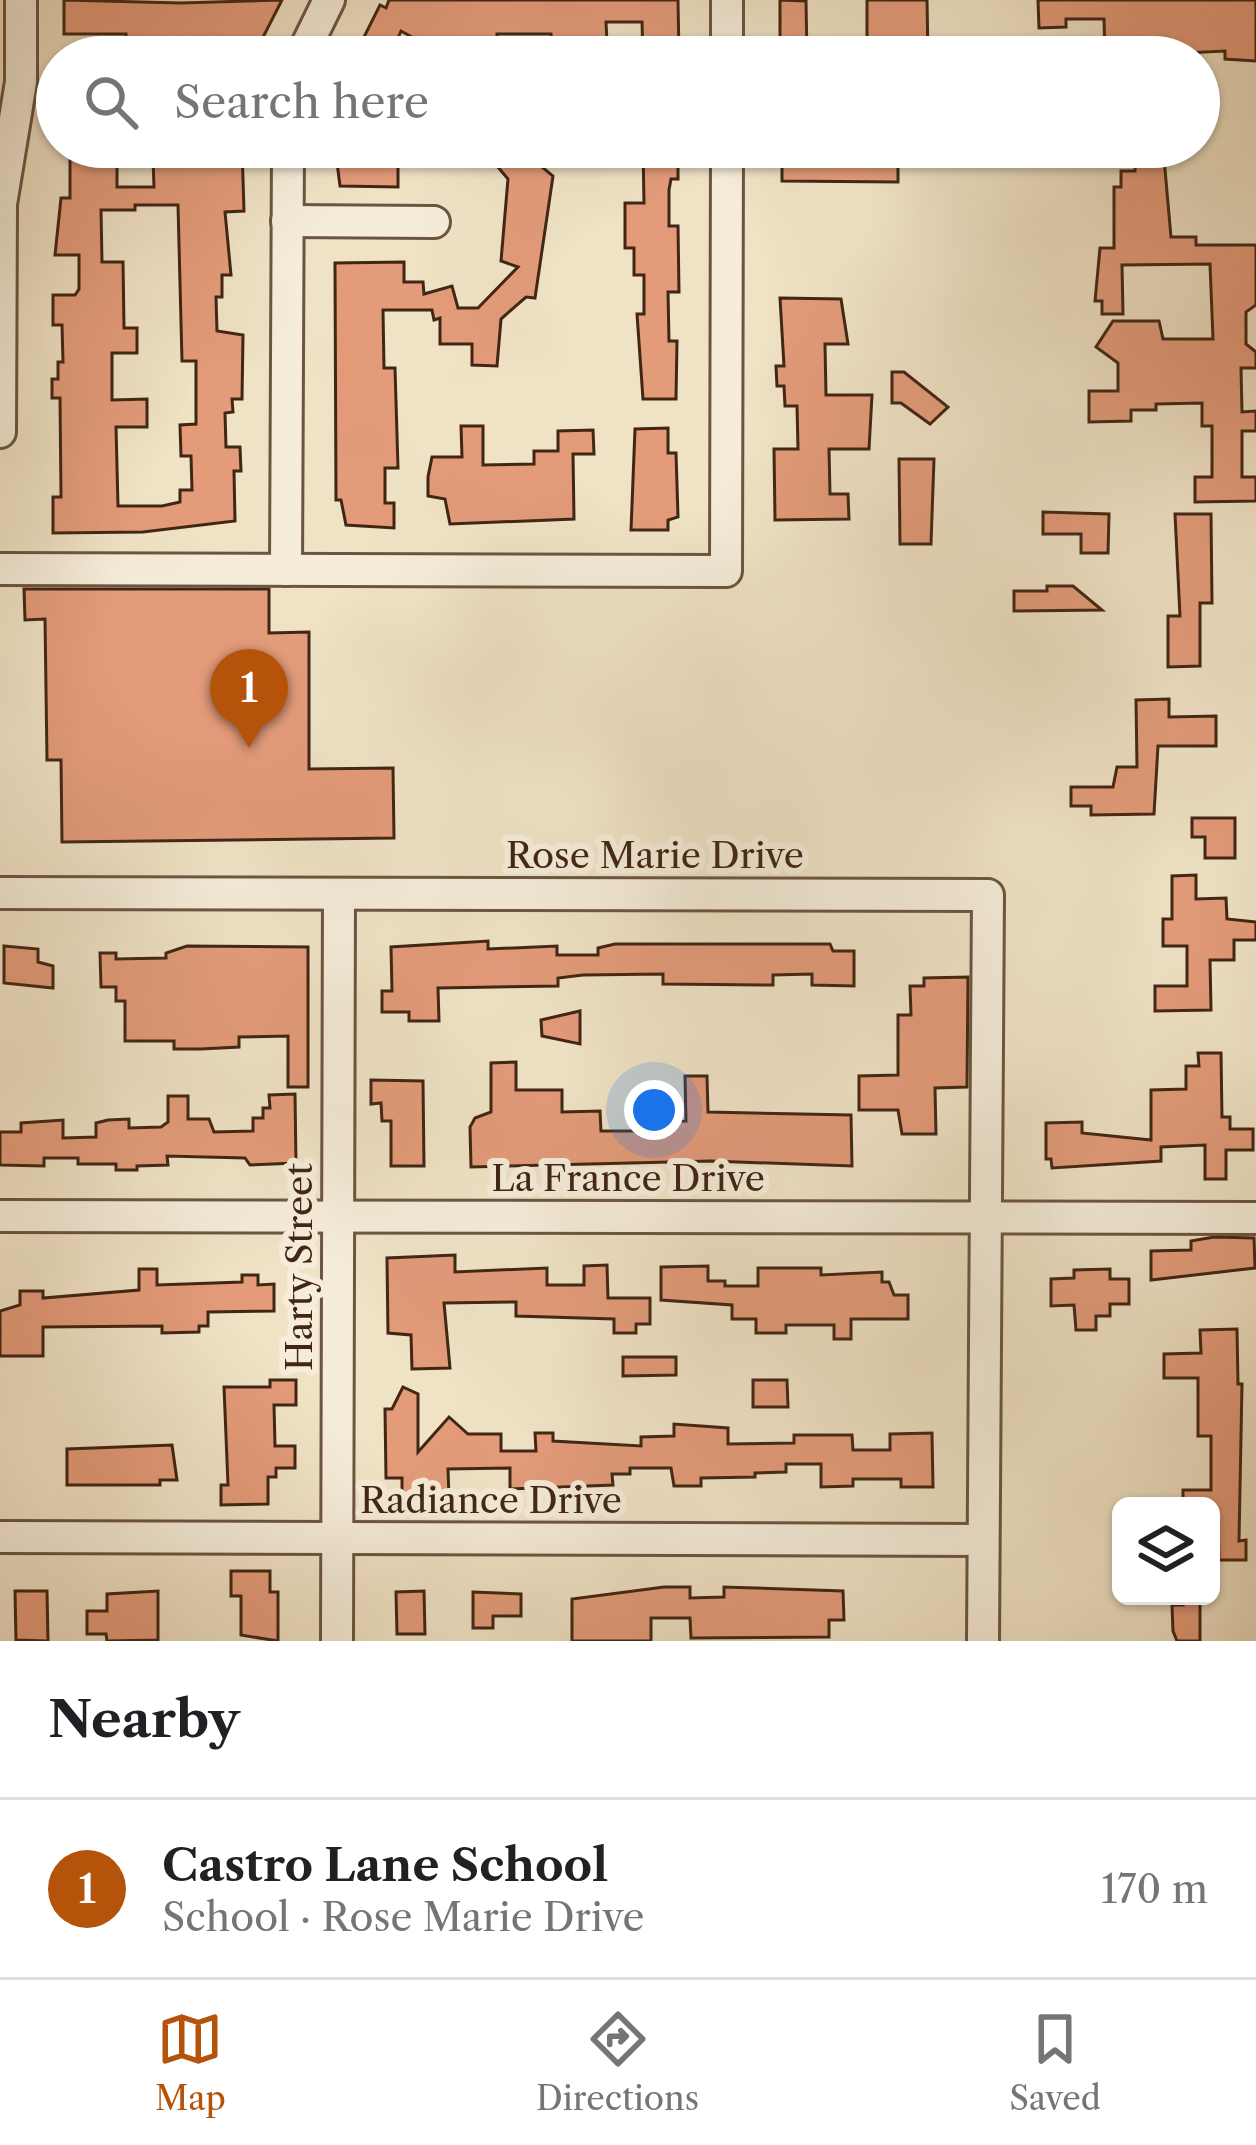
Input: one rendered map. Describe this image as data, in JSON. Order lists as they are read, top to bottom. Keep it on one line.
{"streets":{"street":["Rose Marie Drive","La France Drive","Harty Street","Radiance Drive"]},"crossings":[["Rose Marie Drive","La France Drive"],["Rose Marie Drive","Harty Street"],["La France Drive","Harty Street"],["Harty Street","Radiance Drive"]],"page":{"search":"Search here","pins":"1","heading":"Nearby","list":[{"mark":"1","name":"Castro Lane School","note":"School · Rose Marie Drive","value":"170 m"}],"nav":["Map","Directions","Saved"]}}
